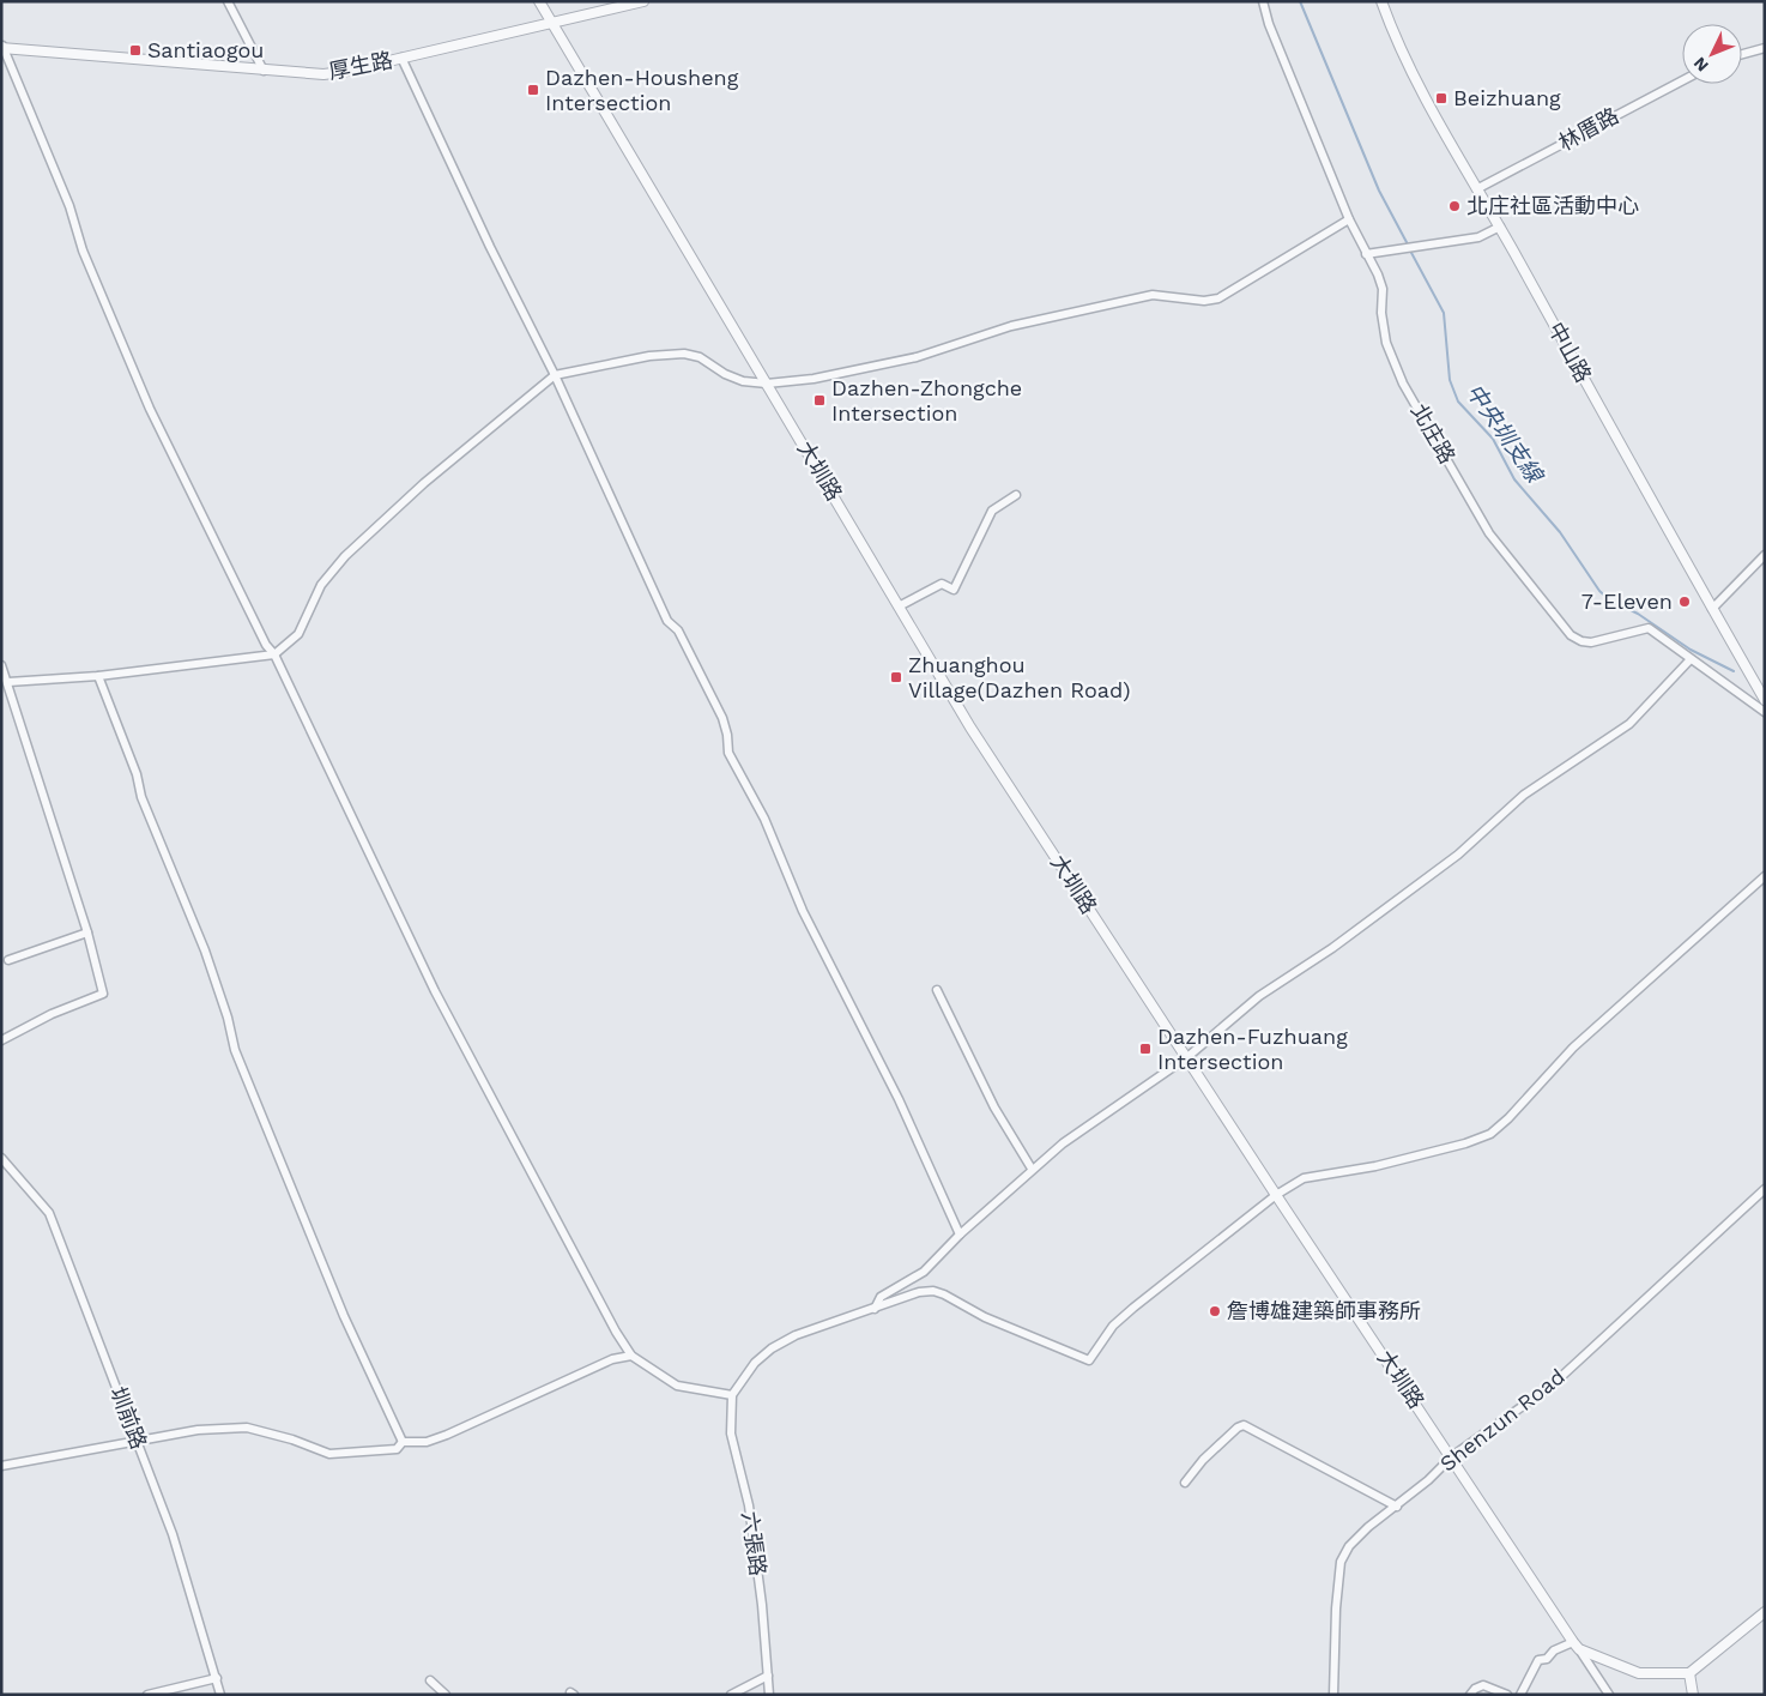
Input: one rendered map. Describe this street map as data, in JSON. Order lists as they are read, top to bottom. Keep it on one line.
{"streets":{"street":["厚生路","林厝路","中山路","北庄路","大圳路","圳前路","Shenzun Road","六張路"]},"crossings":[["厚生路","大圳路"],["林厝路","中山路"],["大圳路","Shenzun Road"]],"water":["中央圳支線"],"places":{"transit":["Santiaogou","Dazhen-Housheng Intersection","Beizhuang","Dazhen-Zhongche Intersection","Zhuanghou Village(Dazhen Road)","Dazhen-Fuzhuang Intersection"],"other":["北庄社區活動中心","7-Eleven","詹博雄建築師事務所"]},"north":"bottom left"}
